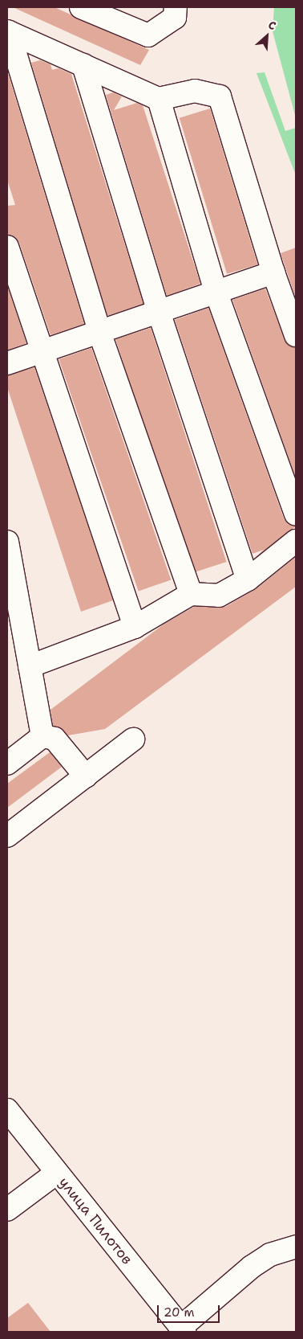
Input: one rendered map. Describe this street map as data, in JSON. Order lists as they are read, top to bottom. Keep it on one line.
{"streets":{"street":["улица Пилотов"]},"scale_bar":"20 m","north":"top right"}
